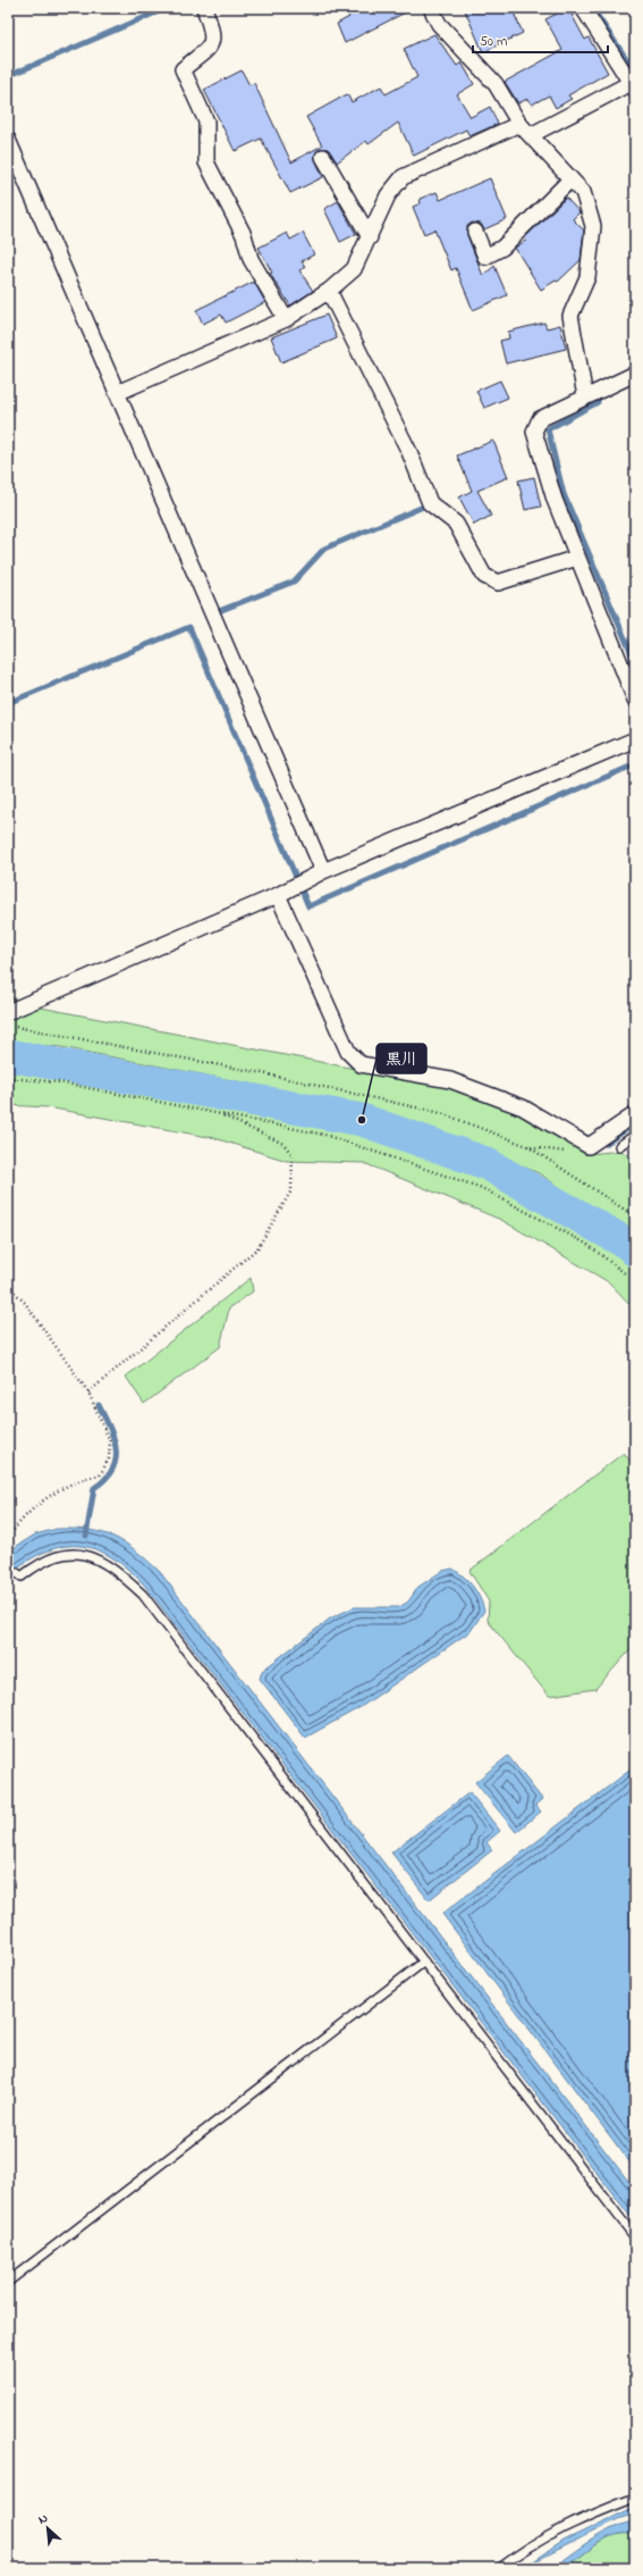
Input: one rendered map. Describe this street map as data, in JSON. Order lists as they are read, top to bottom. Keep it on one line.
{"places":["黒川"],"scale_bar":"50 m","north":"top left"}
